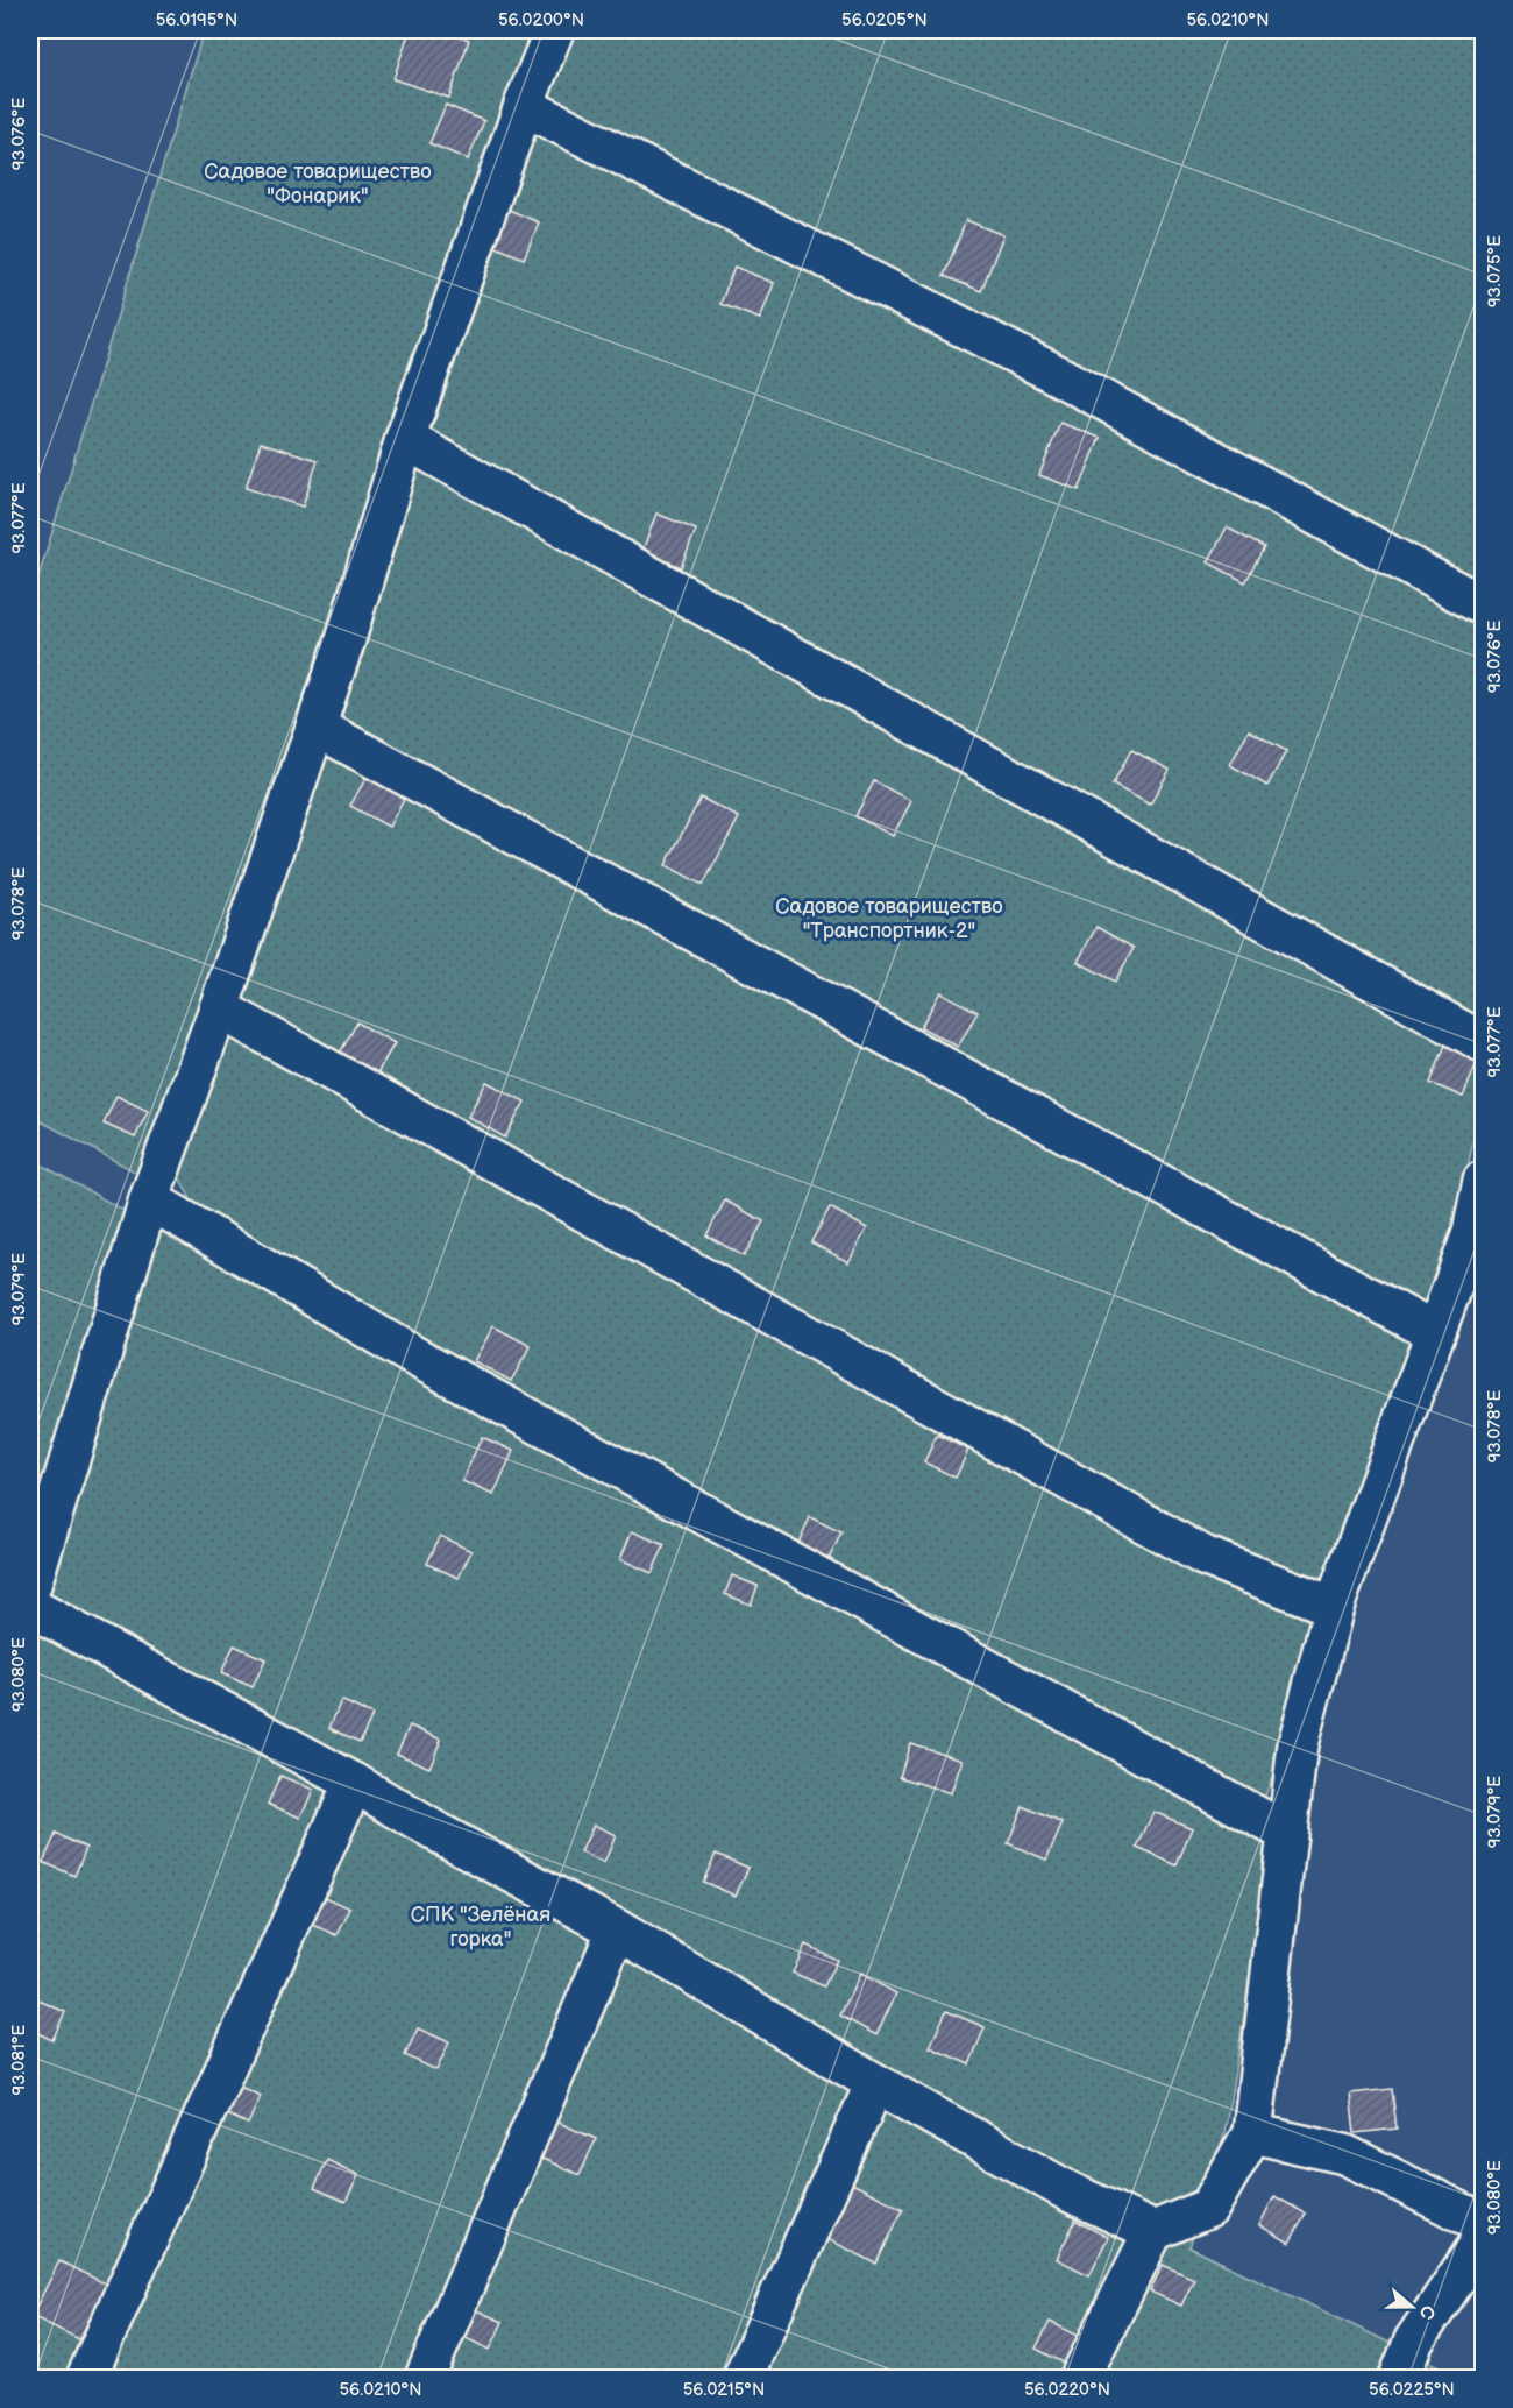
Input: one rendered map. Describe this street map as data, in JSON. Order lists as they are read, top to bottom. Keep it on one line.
{"parks":["Садовое товарищество \"Фонарик\"","Садовое товарищество \"Транспортник-2\"","СПК \"Зелёная горка\""],"north":"right","coordinates":["56.0195°N","56.0200°N","56.0205°N","56.0210°N","93.076°E","93.075°E","93.077°E","93.078°E","93.079°E","93.080°E","93.081°E","56.0215°N","56.0220°N","56.0225°N"]}
